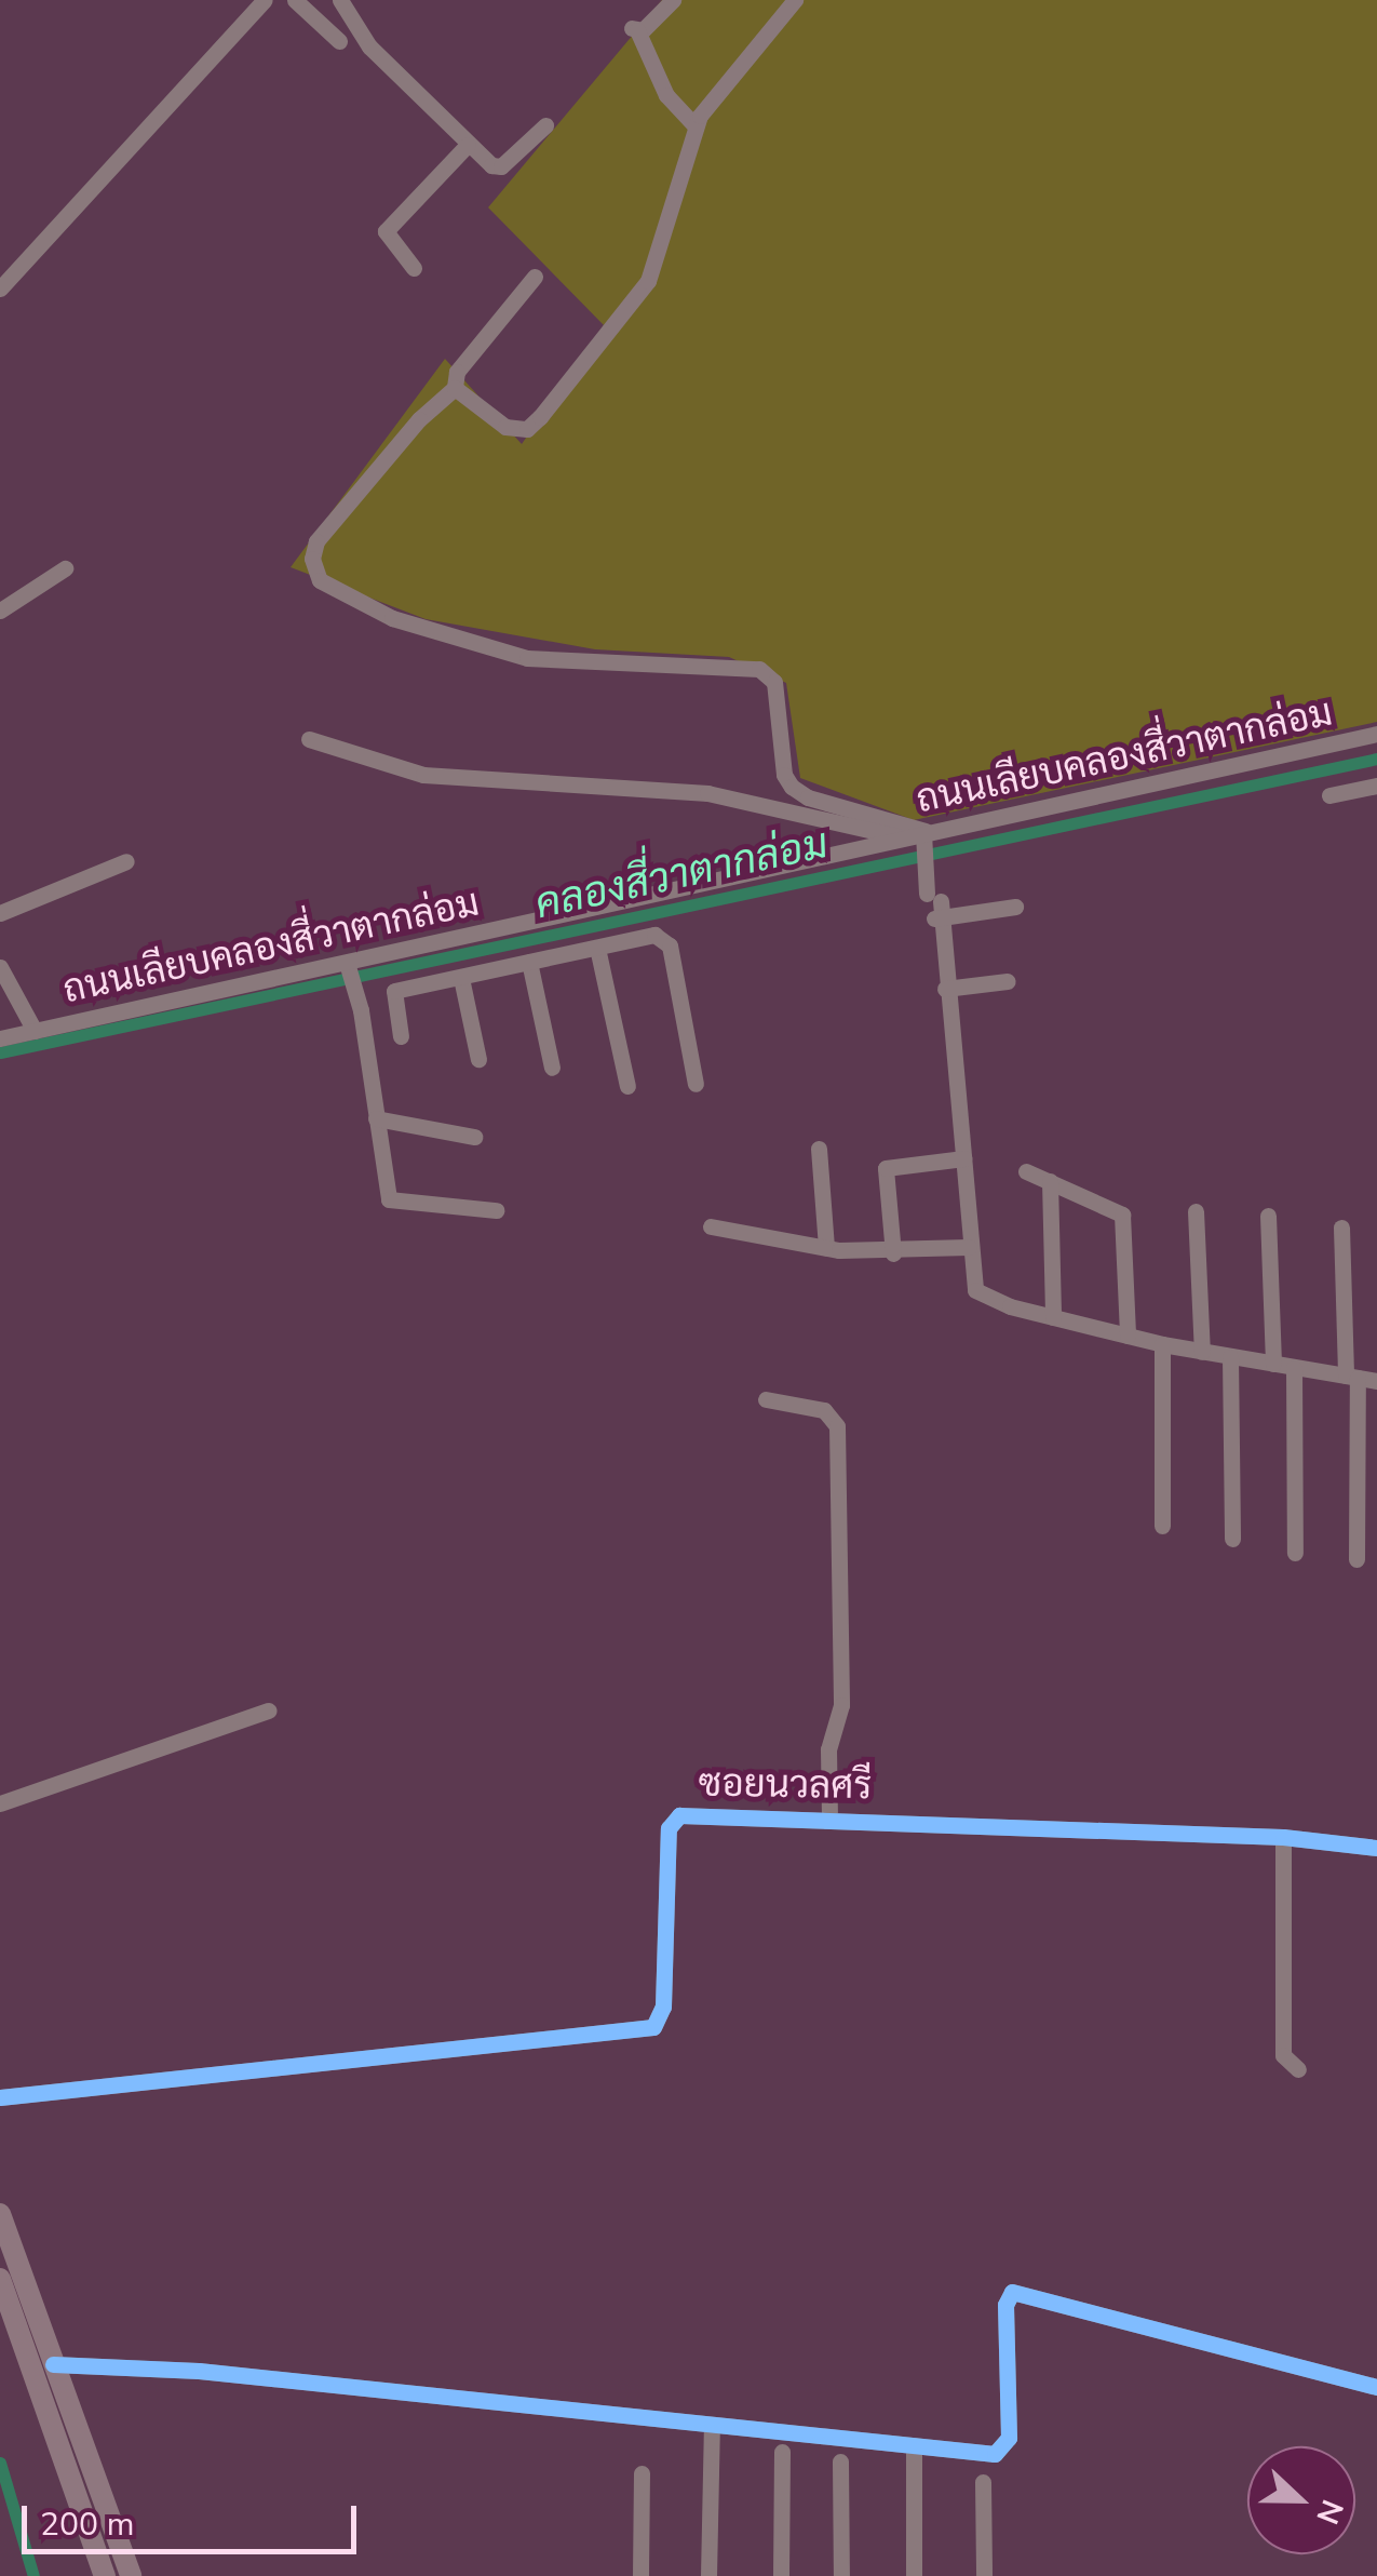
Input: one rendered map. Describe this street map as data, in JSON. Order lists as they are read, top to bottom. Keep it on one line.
{"streets":{"street":["ถนนเลียบคลองสี่วาตากล่อม","ซอยนวลศรี"]},"water":["คลองสี่วาตากล่อม"],"scale_bar":"200 m","north":"right"}
